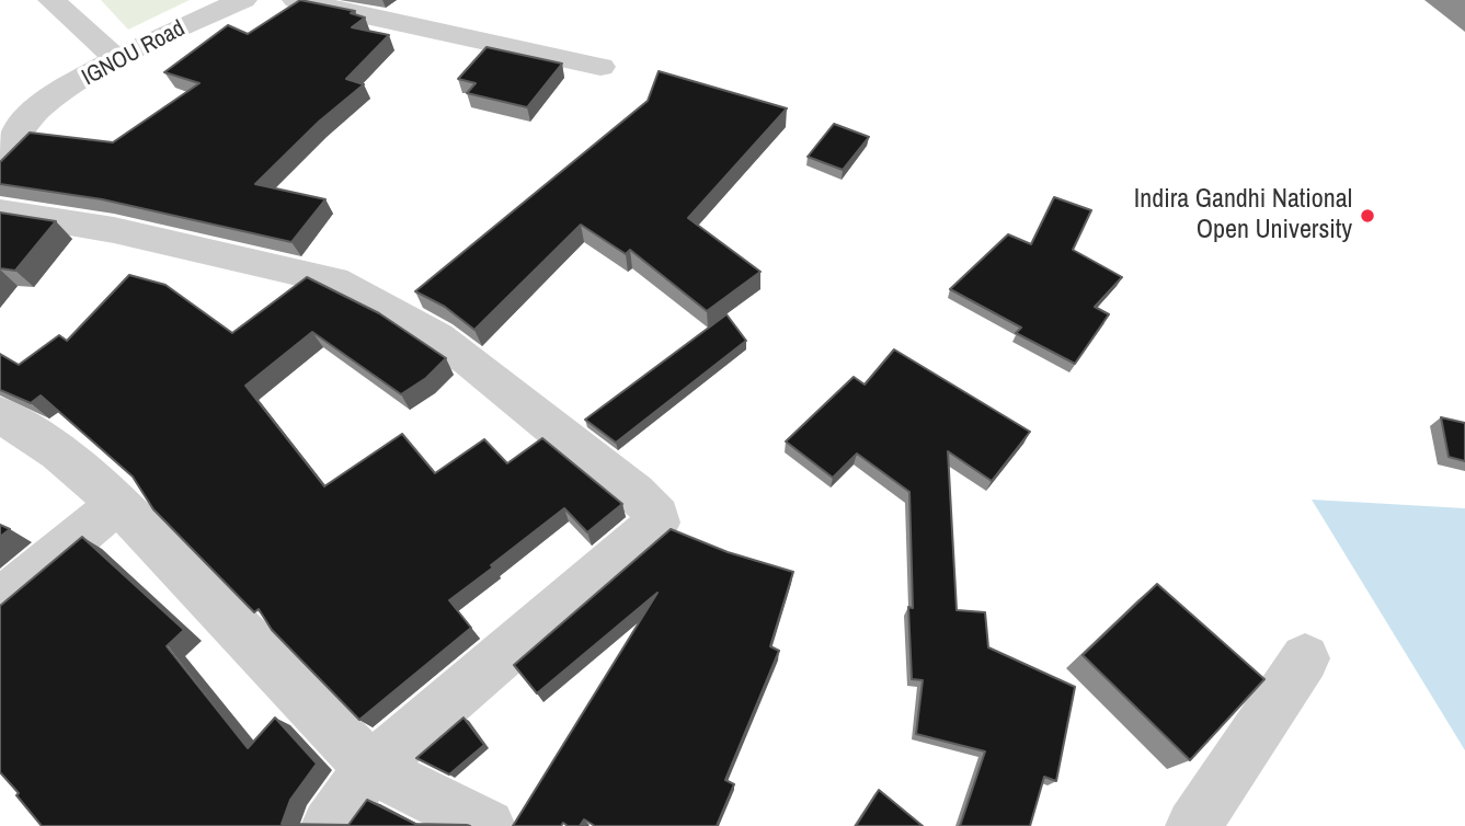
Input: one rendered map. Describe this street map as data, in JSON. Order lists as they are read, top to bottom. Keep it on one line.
{"streets":{"street":["IGNOU Road"]},"places":["Indira Gandhi National Open University"]}
